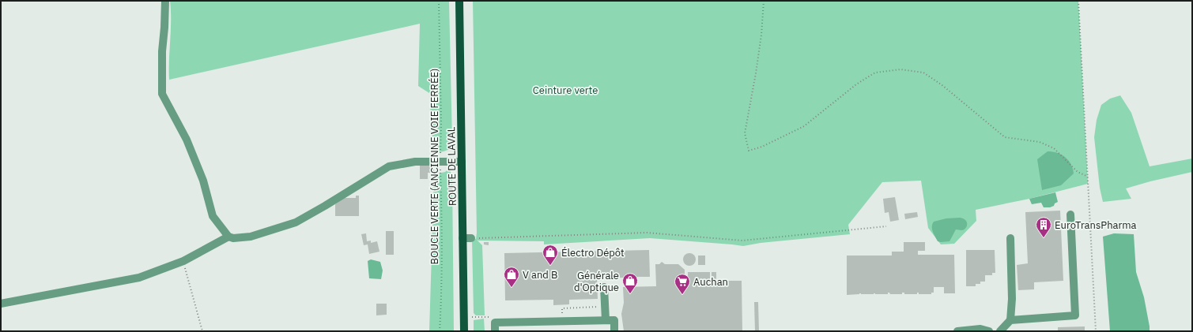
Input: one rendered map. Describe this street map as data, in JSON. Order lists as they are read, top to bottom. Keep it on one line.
{"streets":{"main road":["ROUTE DE LAVAL"],"path":["BOUCLE VERTE (ANCIENNE VOIE FERRÉE)"]},"parks":["Ceinture verte"],"places":{"building":["EuroTransPharma"],"shop":["Électro Dépôt","V and B","Générale d'Optique"],"supermarket":["Auchan"]}}
